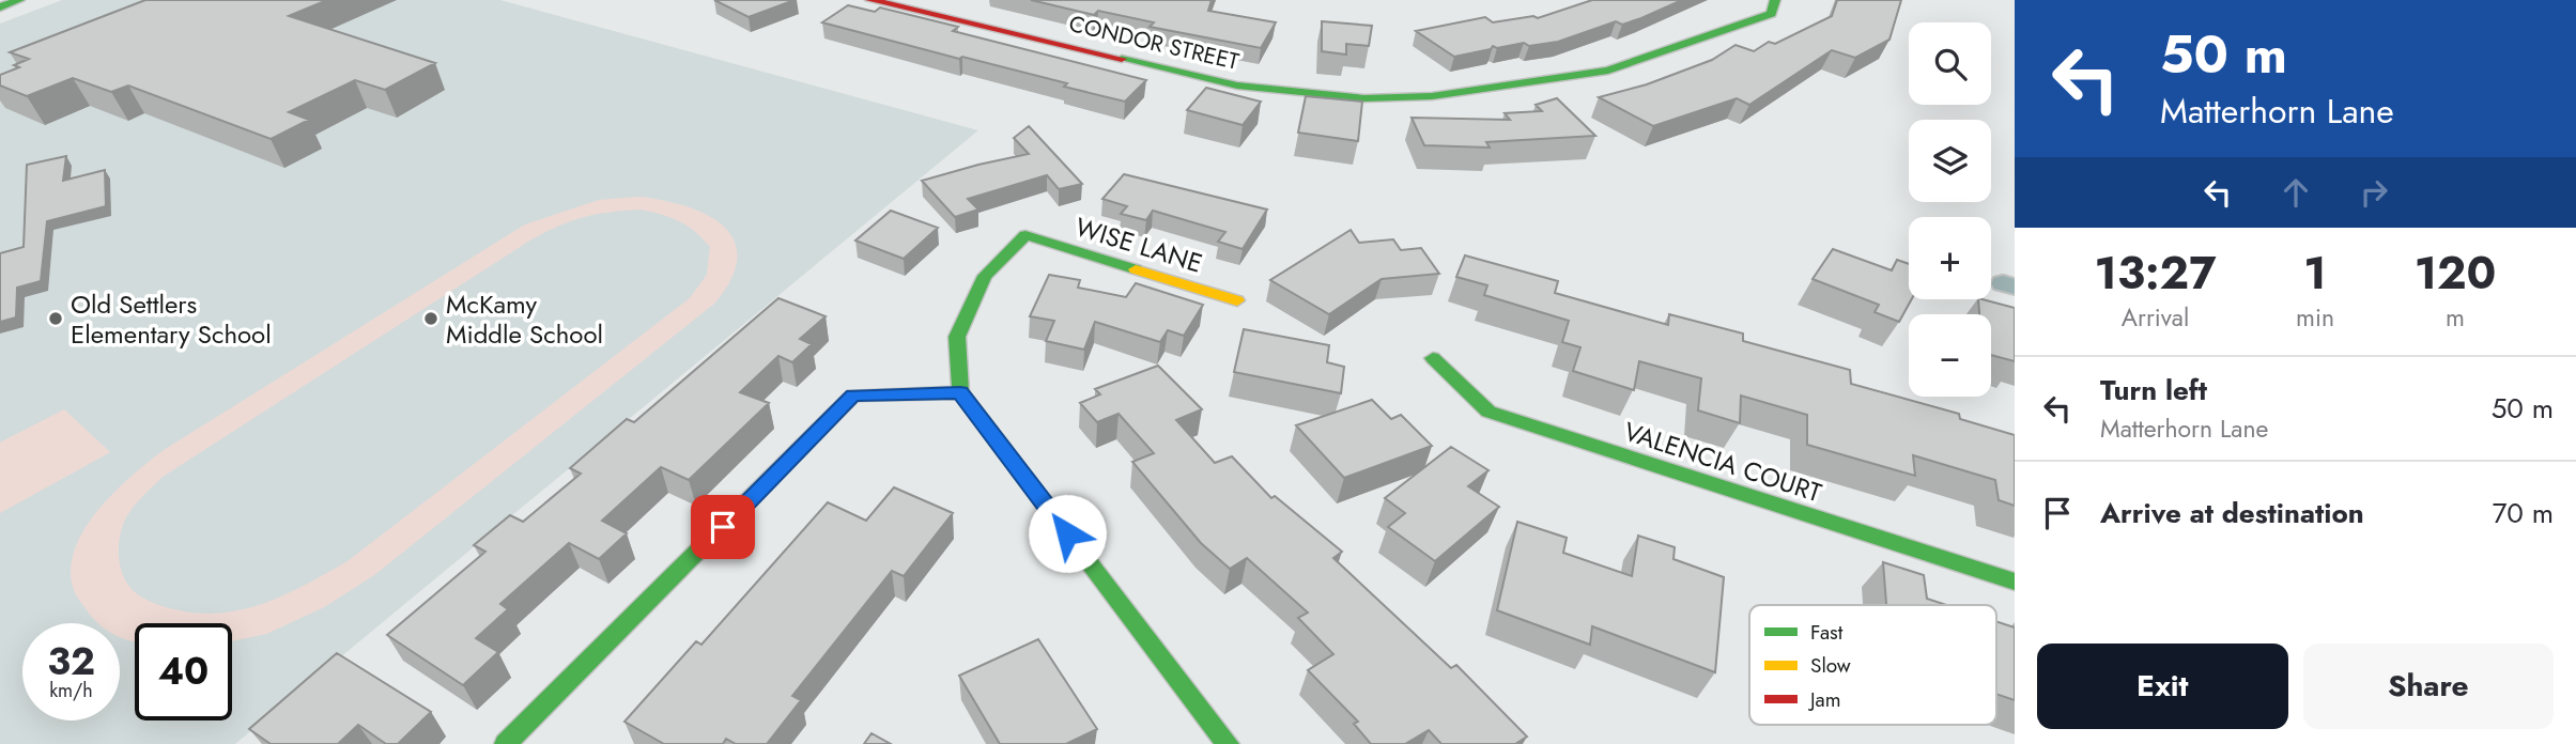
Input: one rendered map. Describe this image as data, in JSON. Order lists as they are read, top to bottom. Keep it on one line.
{"streets":{"street":["CONDOR STREET","WISE LANE","VALENCIA COURT"]},"places":["Old Settlers Elementary School","McKamy Middle School"],"legend":["Fast","Slow","Jam"],"page":{"turn":["50 m","Matterhorn Lane"],"map_buttons":["+","−"],"eta":["13:27","Arrival","1","min","120","m"],"list":[{"name":"Turn left","note":"Matterhorn Lane","value":"50 m"},{"name":"Arrive at destination","value":"70 m"}],"speed":"32 km/h","limit":"40","buttons":["Exit","Share"]}}
